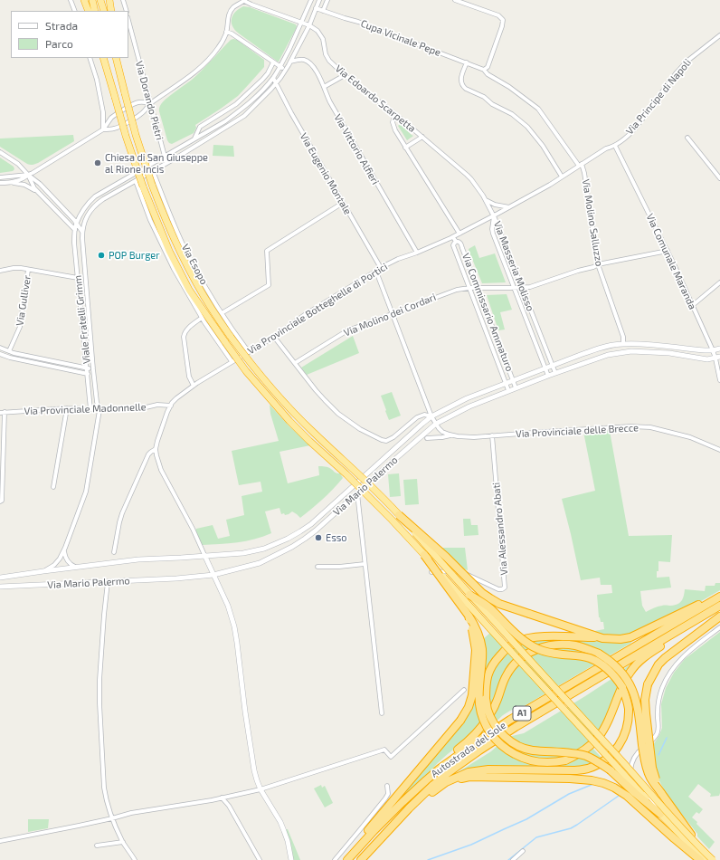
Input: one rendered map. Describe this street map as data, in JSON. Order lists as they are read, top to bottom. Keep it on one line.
{"streets":{"highway":["A1","Autostrada del Sole"],"street":["Cupa Vicinale Pepe","Via Principe di Napoli","Via Edoardo Scarpetta","Via Dorando Pietri","Via Vittorio Alfieri","Via Eugenio Montale","Via Molino Salluzzo","Via Comunale Maranda","Via Esopo","Via Masseria Molisso","Via Gulliver","Via Provinciale Botteghelle di Portici","Via Commissario Ammaturo","Via Molino dei Cordari","Viale Fratelli Grimm","Via Provinciale Madonnelle","Via Provinciale delle Brecce","Via Mario Palermo","Via Alessandro Abati"]},"crossings":[["Cupa Vicinale Pepe","Via Molino Salluzzo"],["Cupa Vicinale Pepe","Via Provinciale Botteghelle di Portici"],["Via Principe di Napoli","Via Comunale Maranda"],["Via Principe di Napoli","Via Provinciale Botteghelle di Portici"],["Via Edoardo Scarpetta","Via Masseria Molisso"],["Via Edoardo Scarpetta","Via Provinciale Botteghelle di Portici"],["Via Vittorio Alfieri","Via Provinciale Botteghelle di Portici"],["Via Eugenio Montale","Via Provinciale Botteghelle di Portici"],["Via Molino Salluzzo","Via Provinciale Botteghelle di Portici"],["Via Molino Salluzzo","Via Molino dei Cordari"],["Via Molino Salluzzo","Via Mario Palermo"],["Via Comunale Maranda","Via Provinciale Botteghelle di Portici"],["Via Comunale Maranda","Via Molino dei Cordari"],["Via Comunale Maranda","Via Mario Palermo"],["Via Esopo","Via Provinciale Botteghelle di Portici"],["Via Masseria Molisso","Via Provinciale Botteghelle di Portici"],["Via Masseria Molisso","Via Molino dei Cordari"],["Via Masseria Molisso","Via Mario Palermo"],["Via Provinciale Botteghelle di Portici","Via Commissario Ammaturo"],["Via Provinciale Botteghelle di Portici","Via Provinciale Madonnelle"],["Via Provinciale Botteghelle di Portici","Via Provinciale delle Brecce"],["Via Commissario Ammaturo","Via Molino dei Cordari"],["Via Commissario Ammaturo","Via Mario Palermo"],["Via Molino dei Cordari","Via Provinciale delle Brecce"],["Viale Fratelli Grimm","Via Provinciale Madonnelle"],["Via Provinciale delle Brecce","Via Mario Palermo"],["Via Provinciale delle Brecce","Via Alessandro Abati"],["A1","Autostrada del Sole"]],"places":["Chiesa di San Giuseppe al Rione Incis","POP Burger","Esso"],"legend":["Strada","Parco"]}
